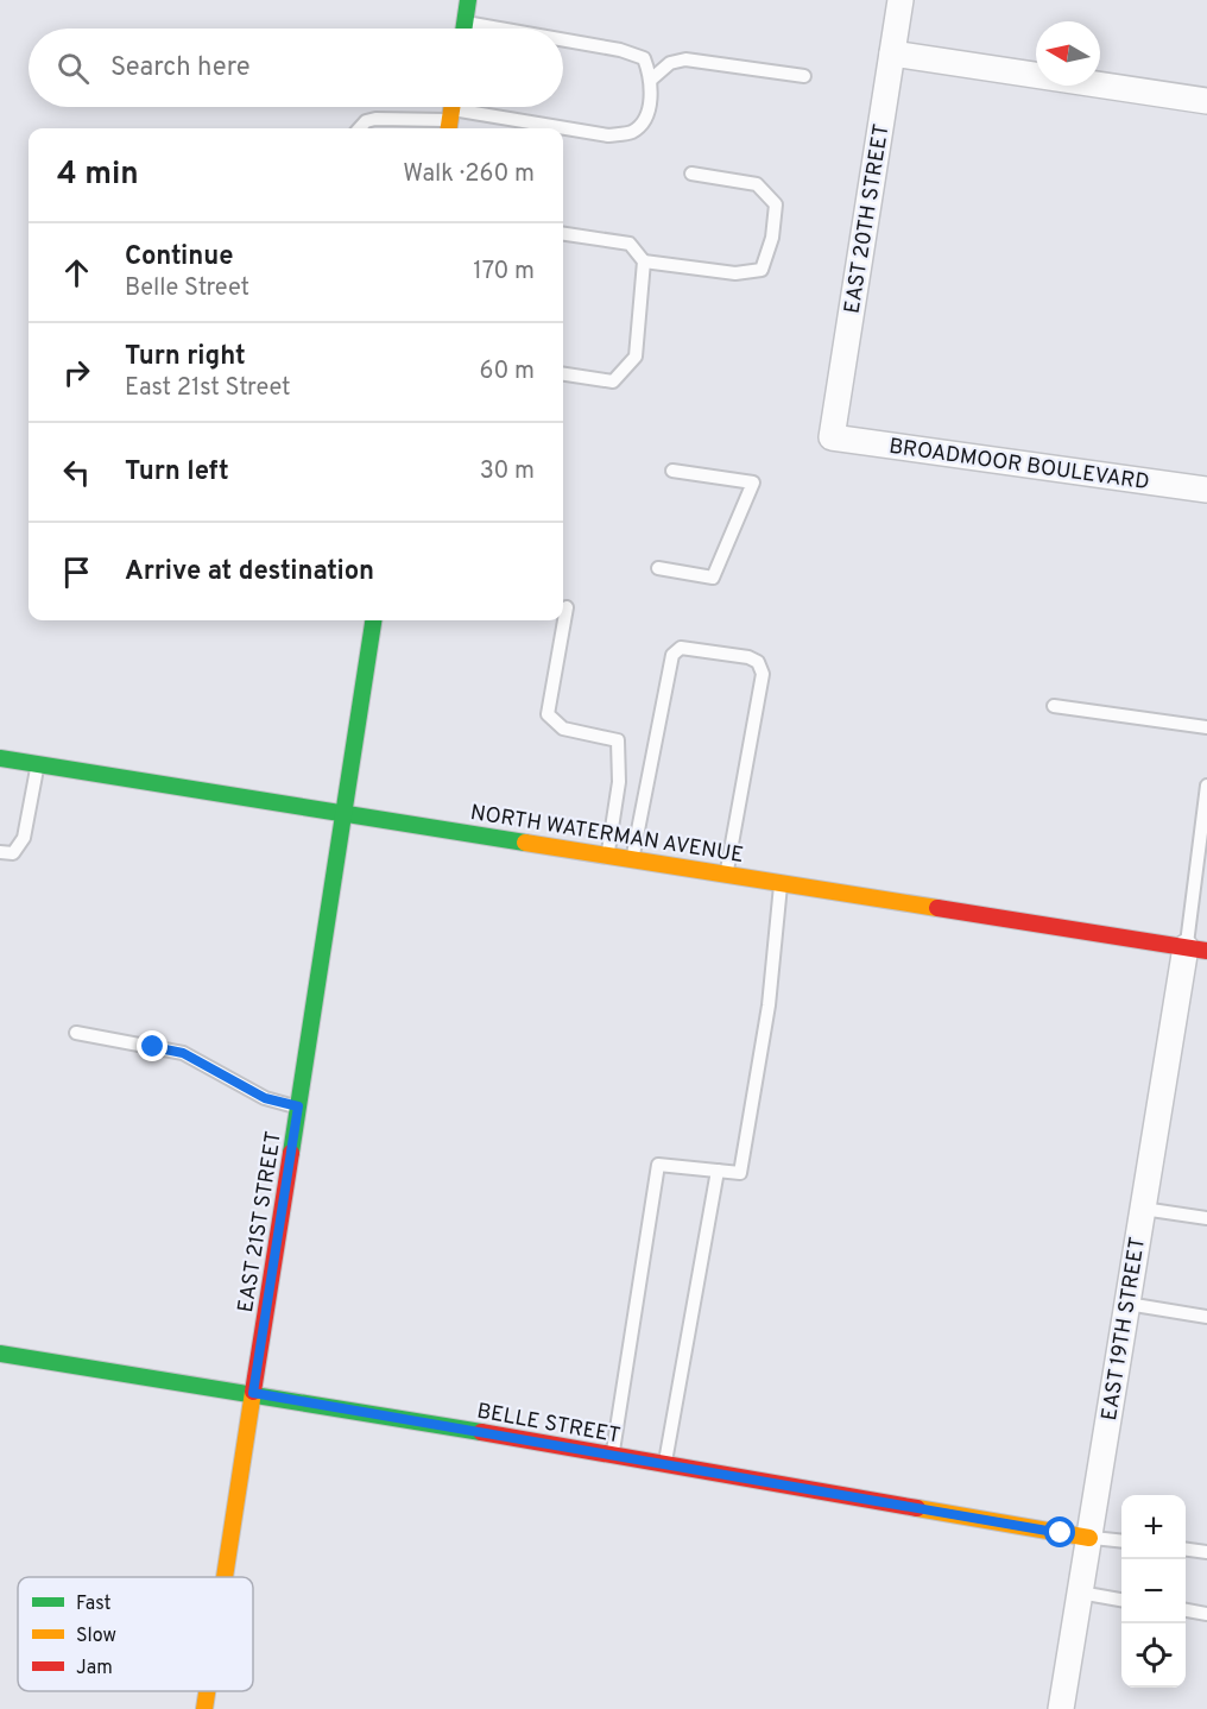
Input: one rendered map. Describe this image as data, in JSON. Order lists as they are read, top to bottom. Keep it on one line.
{"streets":{"street":["EAST 20TH STREET","BROADMOOR BOULEVARD","NORTH WATERMAN AVENUE","EAST 21ST STREET","EAST 19TH STREET","BELLE STREET"]},"crossings":[["EAST 20TH STREET","BROADMOOR BOULEVARD"],["NORTH WATERMAN AVENUE","EAST 21ST STREET"],["NORTH WATERMAN AVENUE","EAST 19TH STREET"],["EAST 21ST STREET","BELLE STREET"],["EAST 19TH STREET","BELLE STREET"]],"legend":["Fast","Slow","Jam"],"north":"left","page":{"search":"Search here","heading":["4 min","Walk · 260 m"],"list":[["Continue","Belle Street","170 m"],["Turn right","East 21st Street","60 m"],["Turn left","30 m"],"Arrive at destination"],"map_buttons":["+","−"]}}
